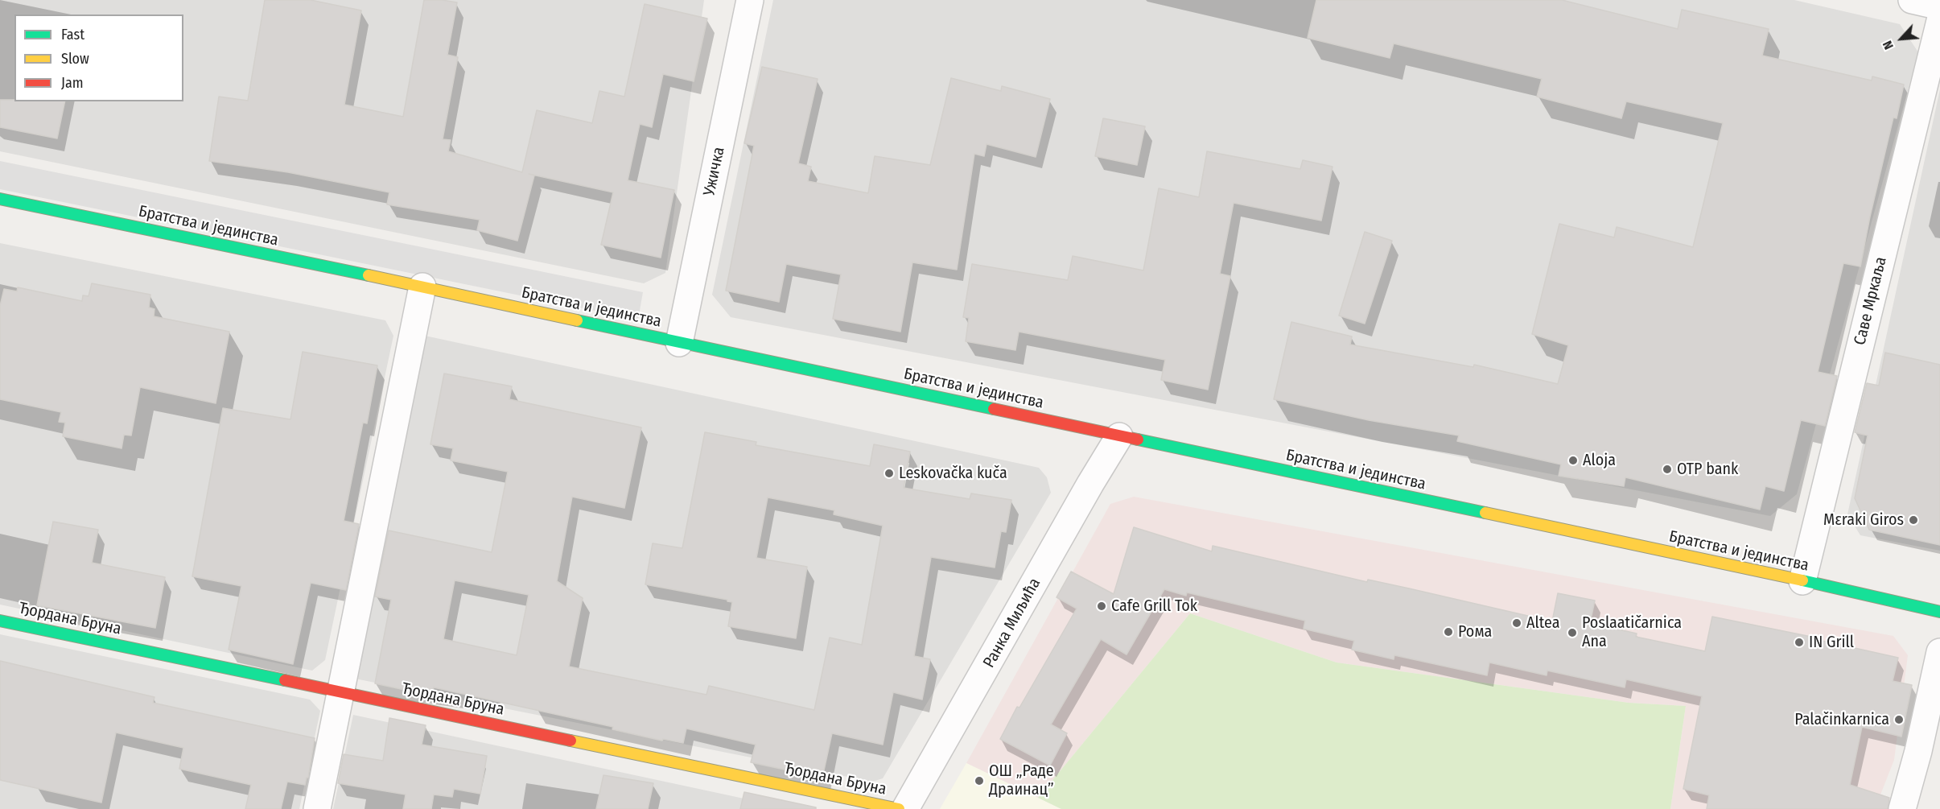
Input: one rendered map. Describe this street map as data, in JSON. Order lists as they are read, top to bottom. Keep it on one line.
{"streets":{"street":["Ужичка","Братства и јединства","Саве Мркаља","Ђордана Бруна","Ранка Миљића"]},"crossings":[["Ужичка","Братства и јединства"],["Братства и јединства","Саве Мркаља"],["Братства и јединства","Ранка Миљића"]],"places":["Aloja","OTP bank","Leskovačka kuča","Mεraki Giros","Cafe Grill Tok","Altea","Рома","Poslaatičarnica Ana","IN Grill","Palačinkarnica","ОШ „Раде Драинац”"],"legend":["Fast","Slow","Jam"],"north":"bottom left"}
